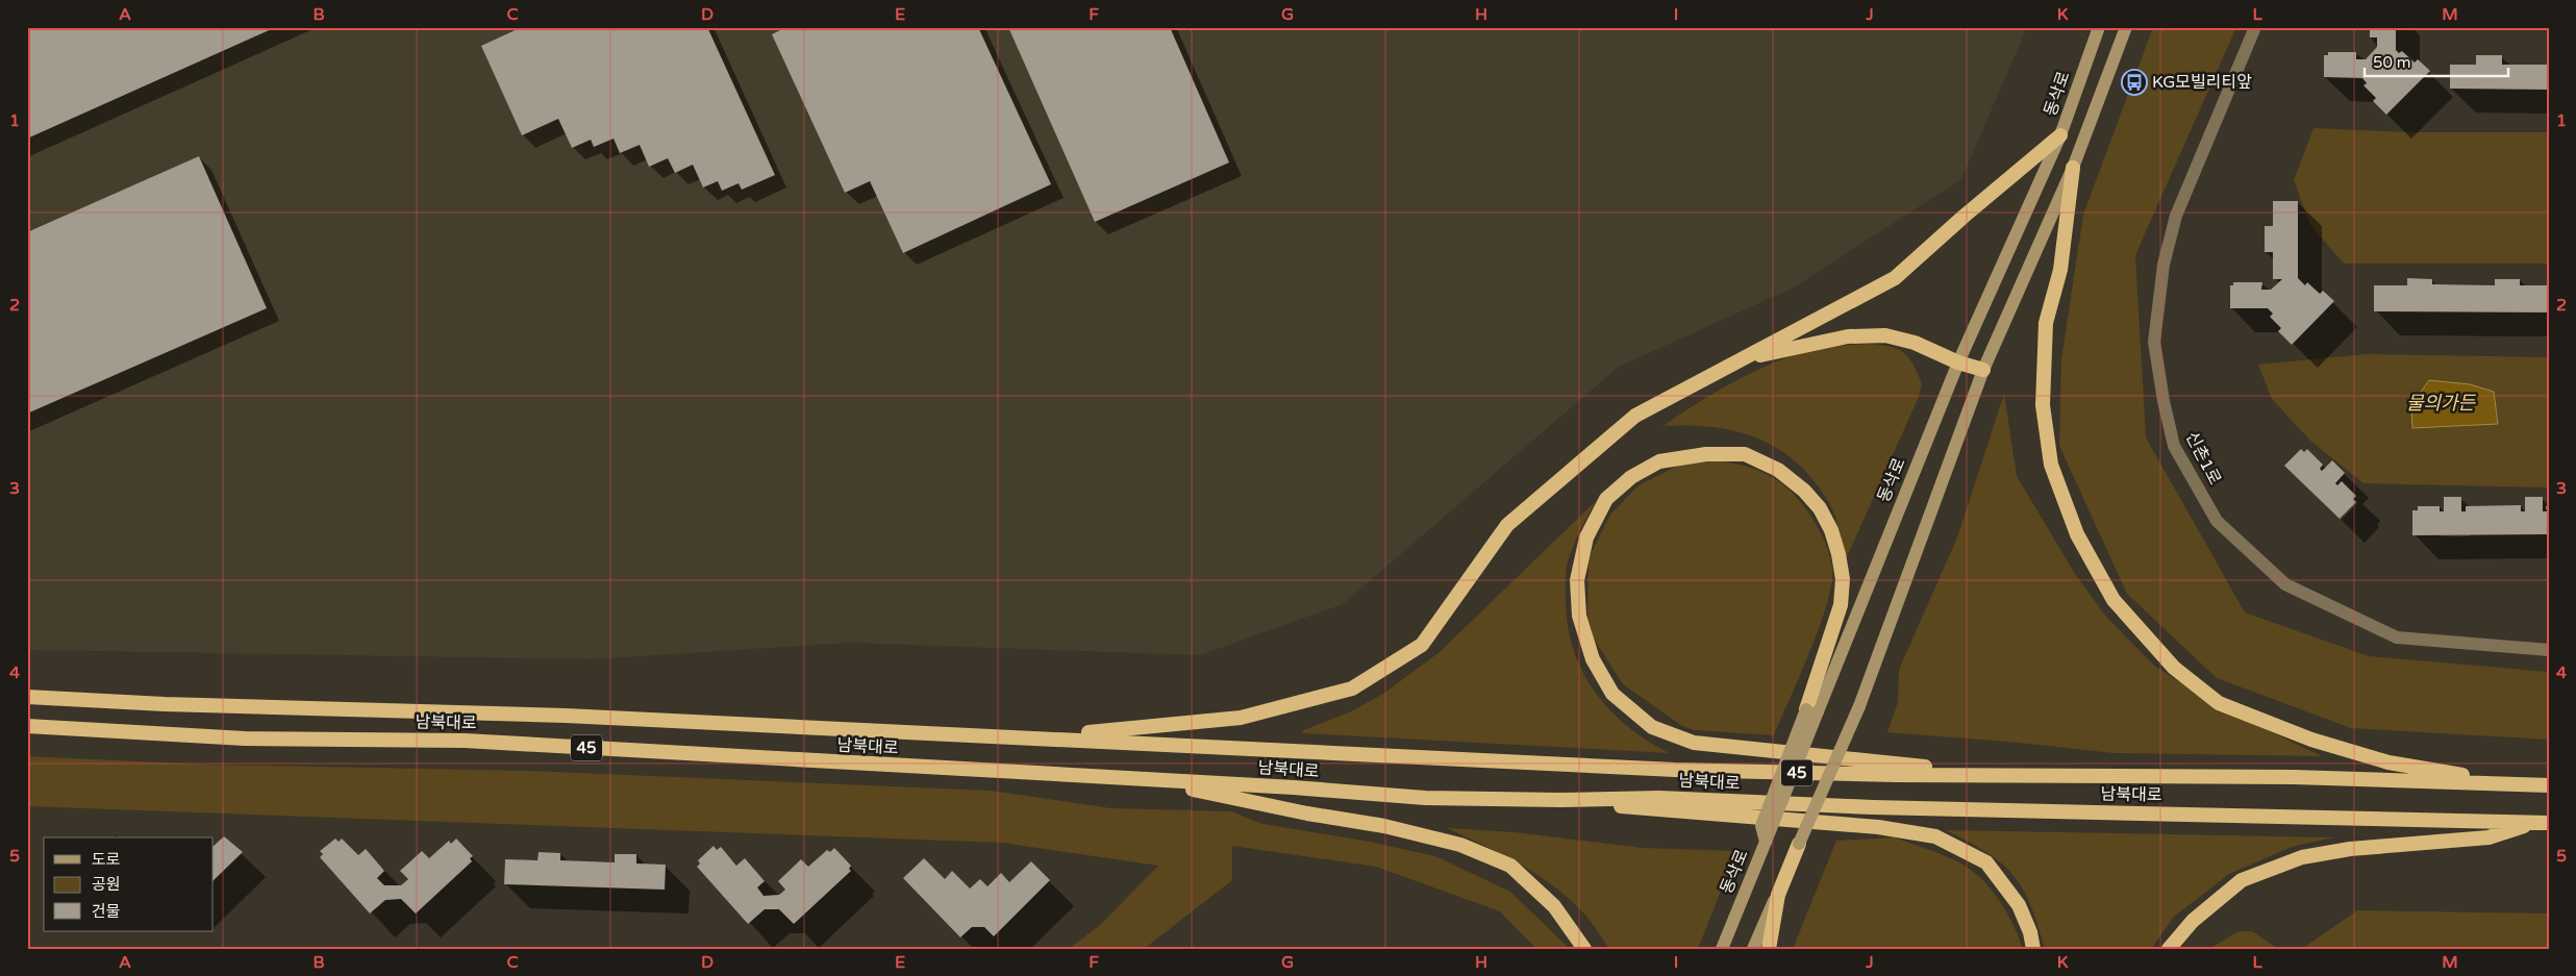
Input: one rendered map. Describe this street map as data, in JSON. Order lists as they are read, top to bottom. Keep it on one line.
{"streets":{"highway":["남북대로","45"],"main road":["동삭로"],"street":["신촌1로"]},"water":["물의가든"],"places":{"bus stop":["KG모빌리티앞"]},"legend":["도로","공원","건물"],"scale_bar":"50 m","grid":{"columns":["A","B","C","D","E","F","G","H","I","J","K","L","M"],"rows":["1","2","3","4","5"]}}
